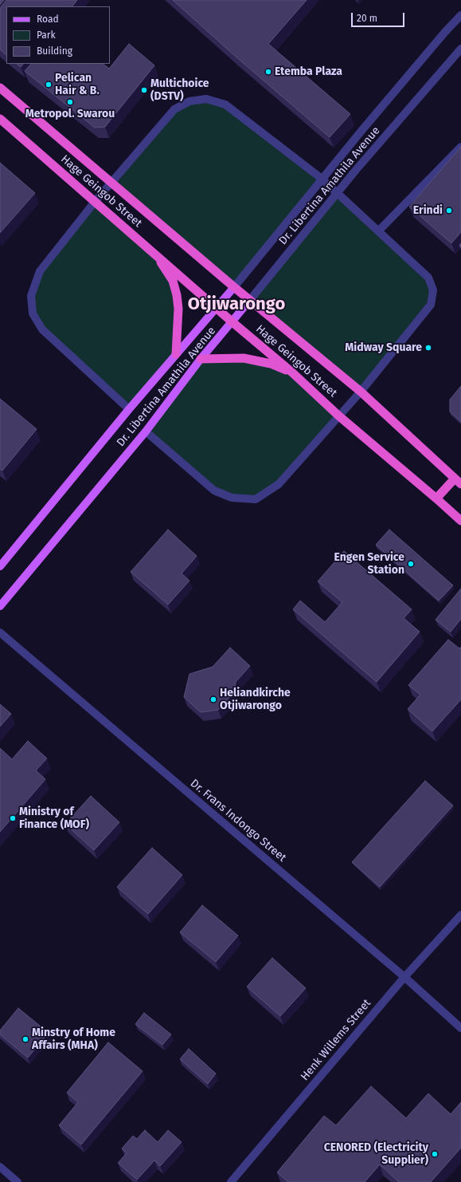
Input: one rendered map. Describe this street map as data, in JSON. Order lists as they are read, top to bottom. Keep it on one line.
{"streets":{"highway":["Hage Geingob Street"],"main road":["Dr. Libertina Amathila Avenue"],"street":["Dr. Frans Indongo Street","Henk Willems Street"]},"crossings":[["Dr. Libertina Amathila Avenue","Hage Geingob Street"],["Dr. Frans Indongo Street","Henk Willems Street"]],"districts":["Otjiwarongo"],"places":["Etemba Plaza","Pelican Hair & B.","Multichoice (DSTV)","Metropol. Swarou","Erindi","Midway Square","Engen Service Station","Heliandkirche Otjiwarongo","Ministry of Finance (MOF)","Minstry of Home Affairs (MHA)","CENORED (Electricity Supplier)"],"legend":["Road","Park","Building"],"scale_bar":"20 m"}
